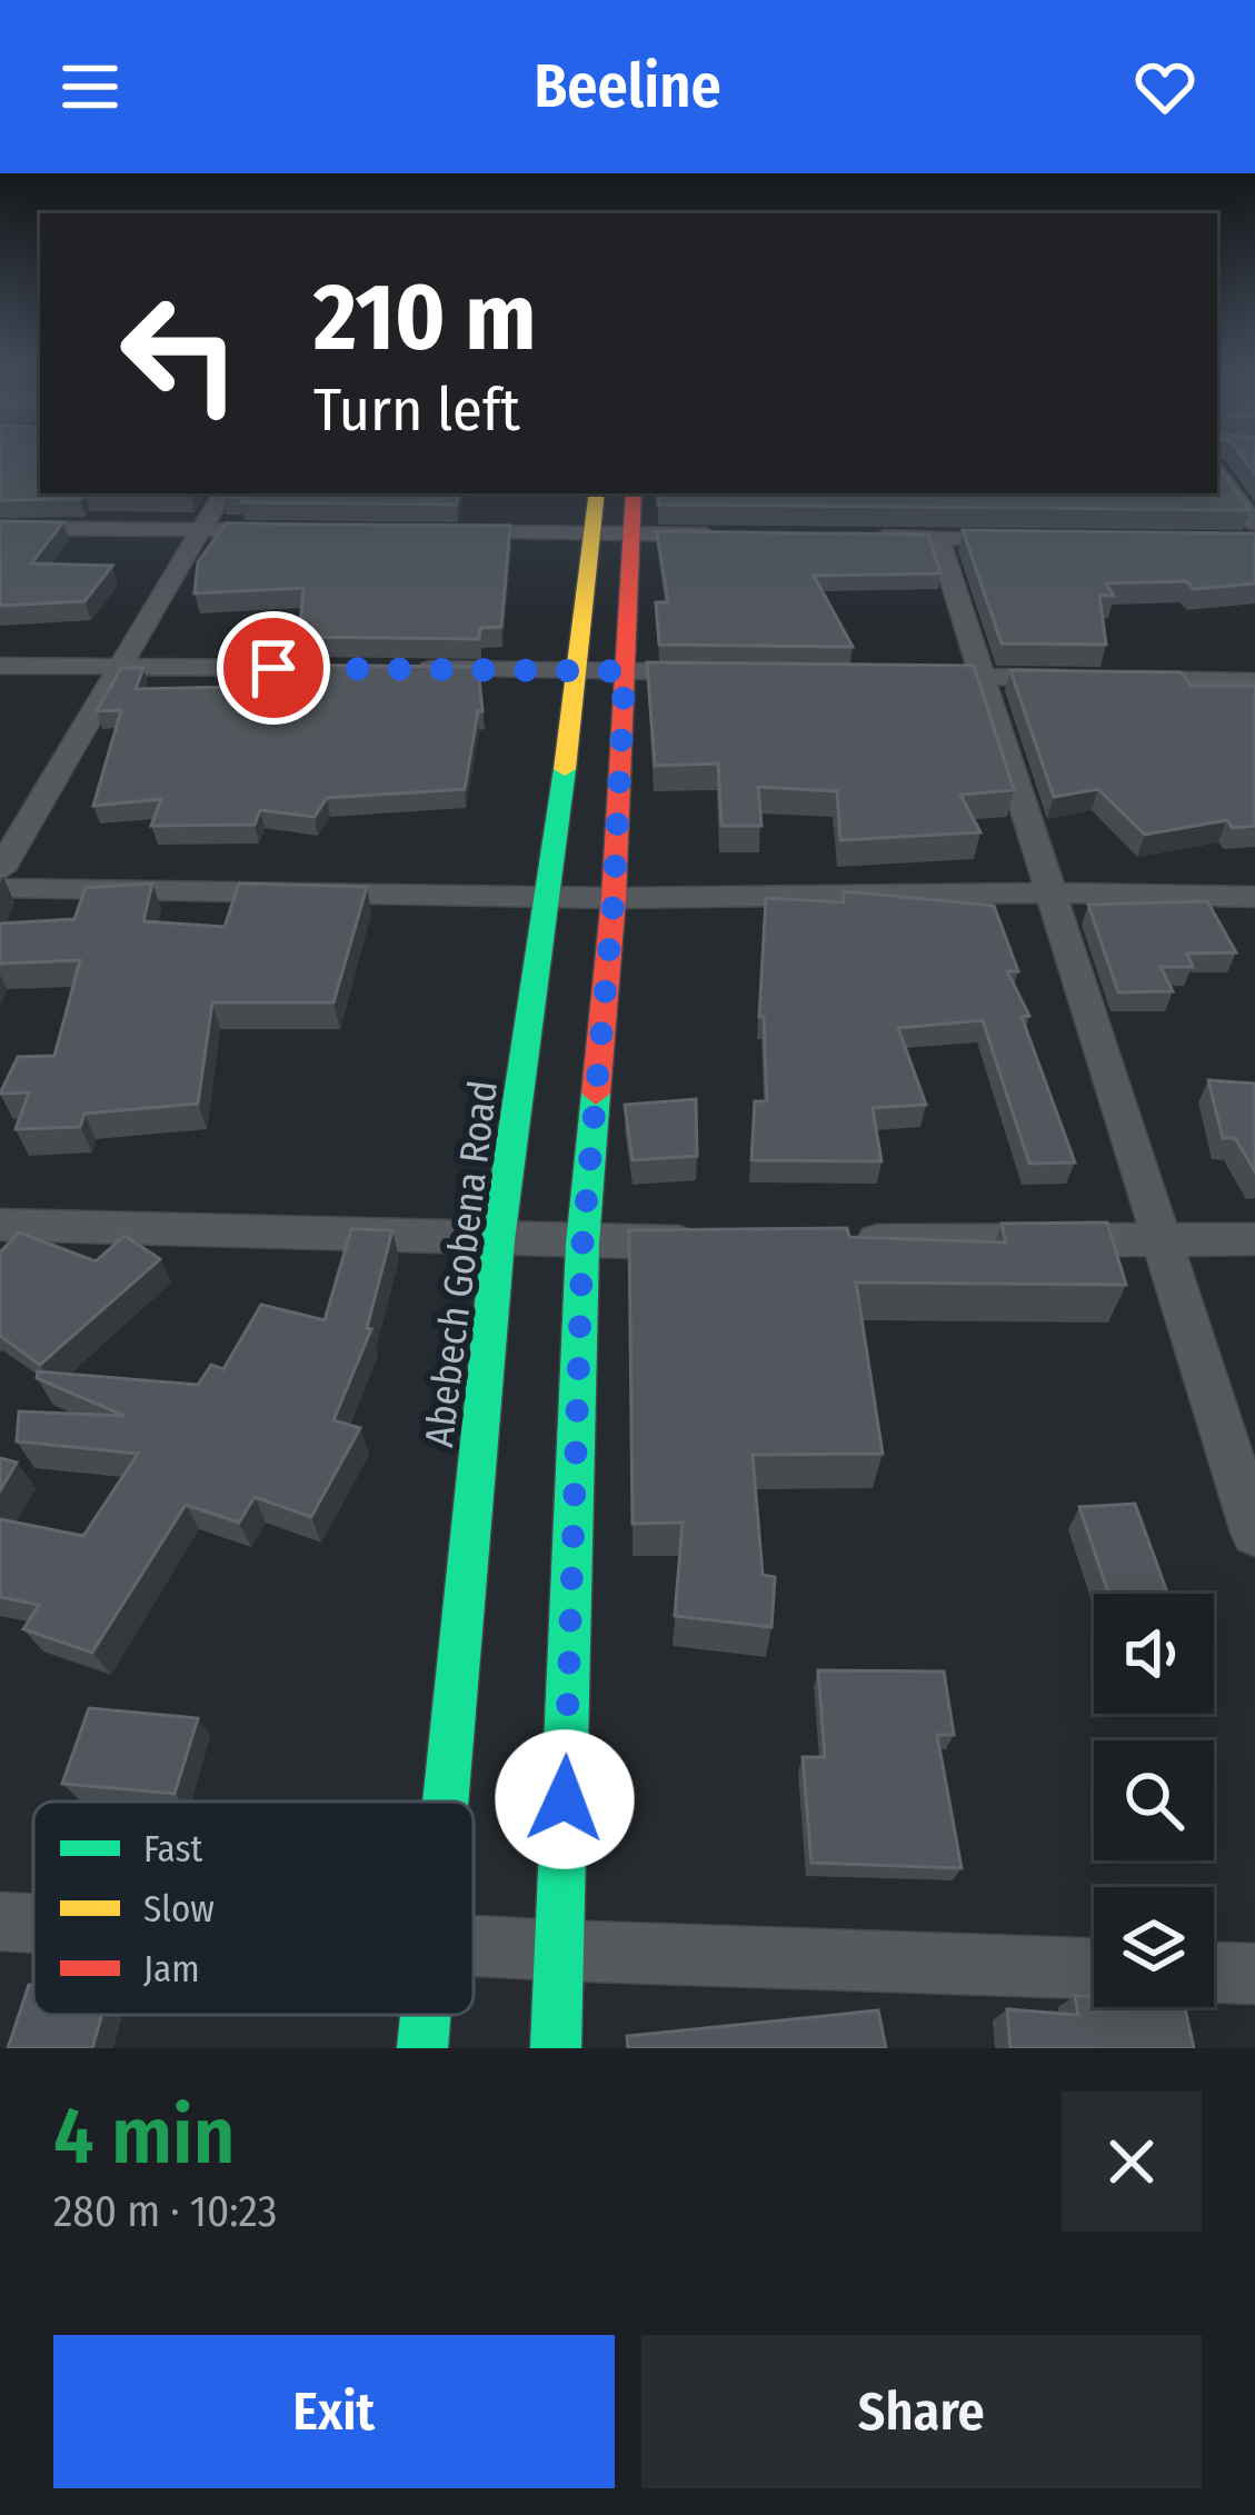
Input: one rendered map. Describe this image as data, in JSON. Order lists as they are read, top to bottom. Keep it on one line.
{"streets":{"street":["Abebech Gobena Road"]},"legend":["Fast","Slow","Jam"],"page":{"header":"Beeline","turn":["210 m","Turn left"],"heading":["4 min","280 m · 10:23"],"buttons":["Exit","Share"]}}
